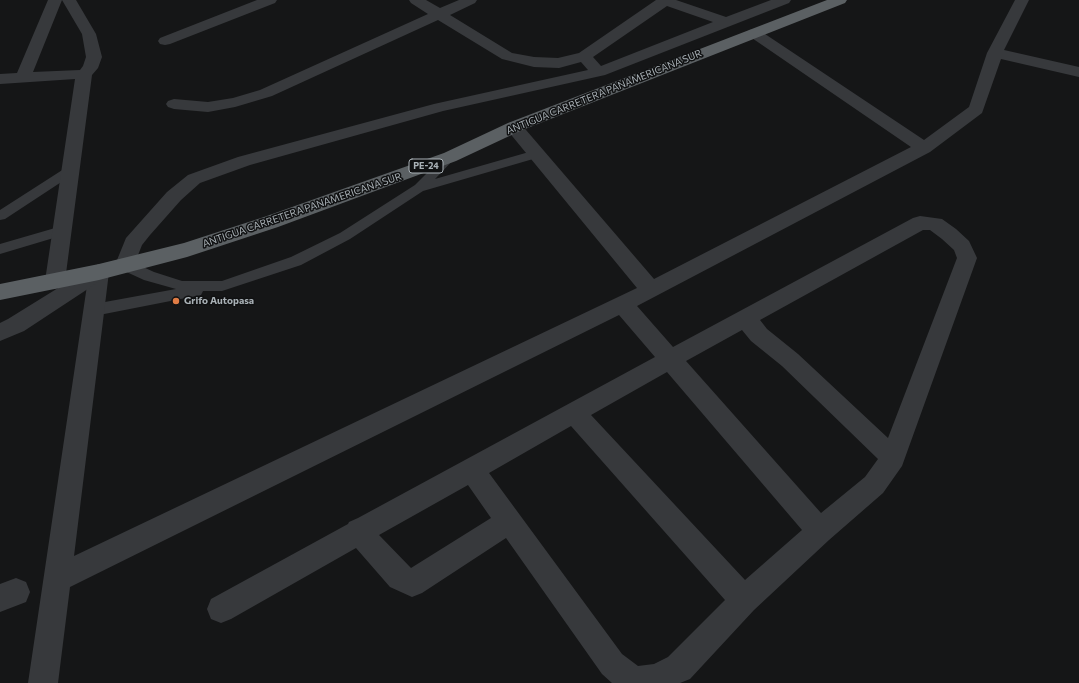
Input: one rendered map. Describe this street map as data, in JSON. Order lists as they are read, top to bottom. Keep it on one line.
{"streets":{"highway":["ANTIGUA CARRETERA PANAMERICANA SUR","PE-24"]},"places":["Grifo Autopasa"]}
